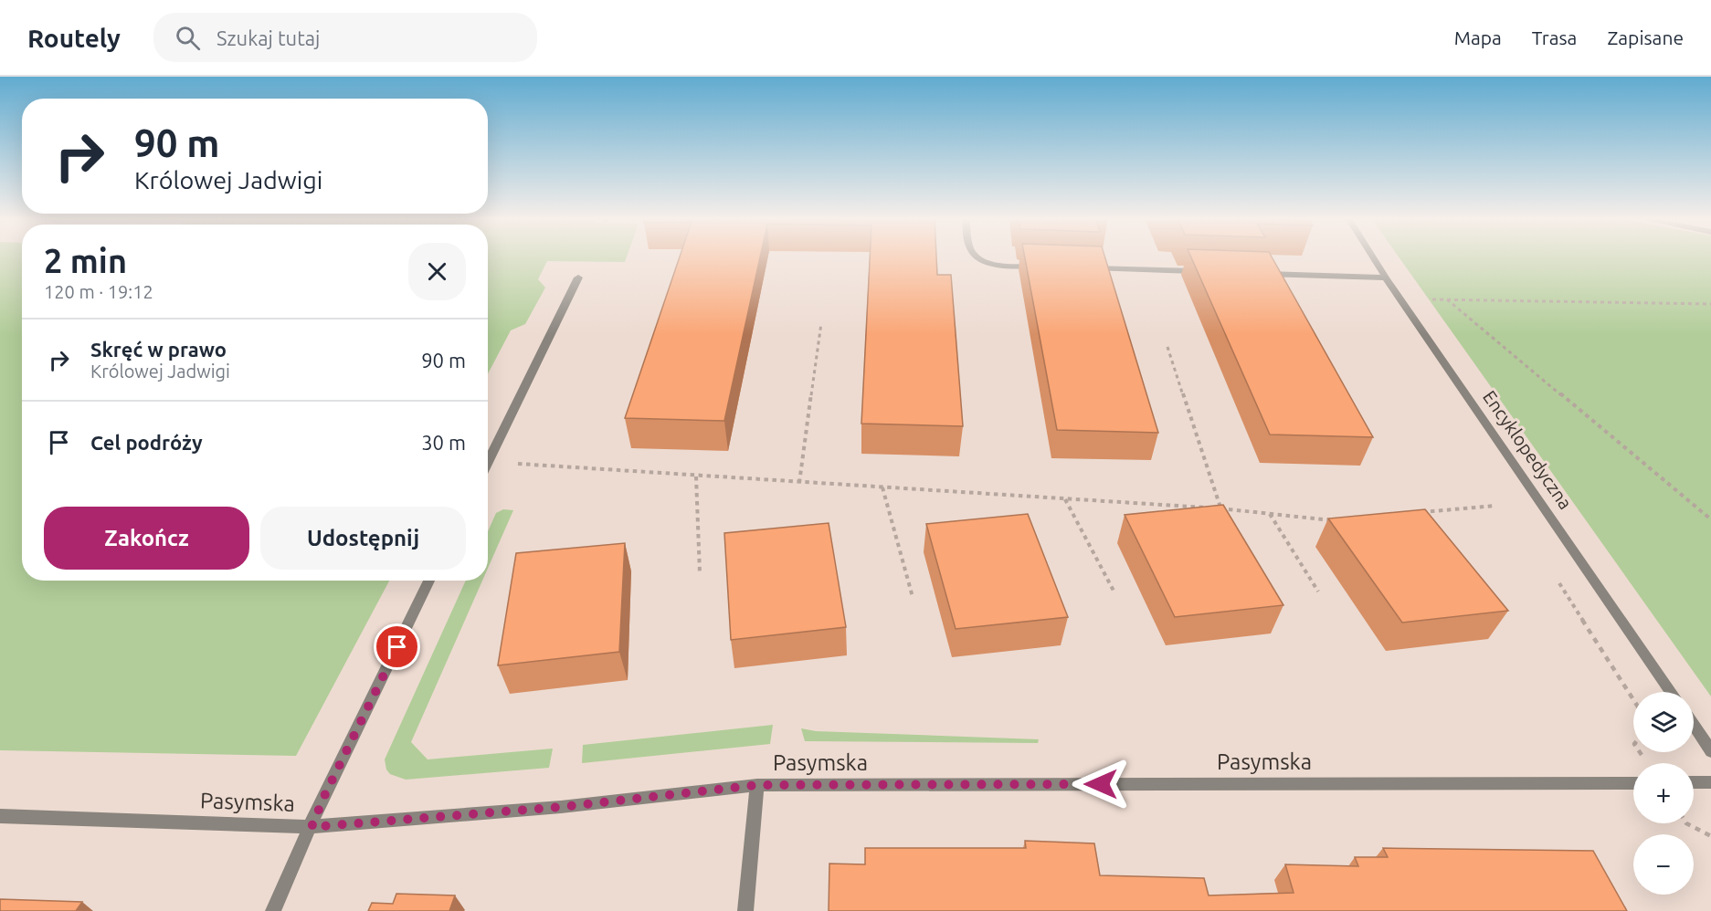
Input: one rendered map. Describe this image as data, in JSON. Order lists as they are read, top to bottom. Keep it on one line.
{"streets":{"street":["Encyklopedyczna","Pasymska"]},"page":{"header":"Routely","search":"Szukaj tutaj","nav":["Mapa","Trasa","Zapisane"],"turn":["90 m","Królowej Jadwigi"],"heading":["2 min","120 m · 19:12"],"list":[{"name":"Skręć w prawo","note":"Królowej Jadwigi","value":"90 m"},{"name":"Cel podróży","value":"30 m"}],"buttons":["Zakończ","Udostępnij"],"map_buttons":["+","−"]}}
